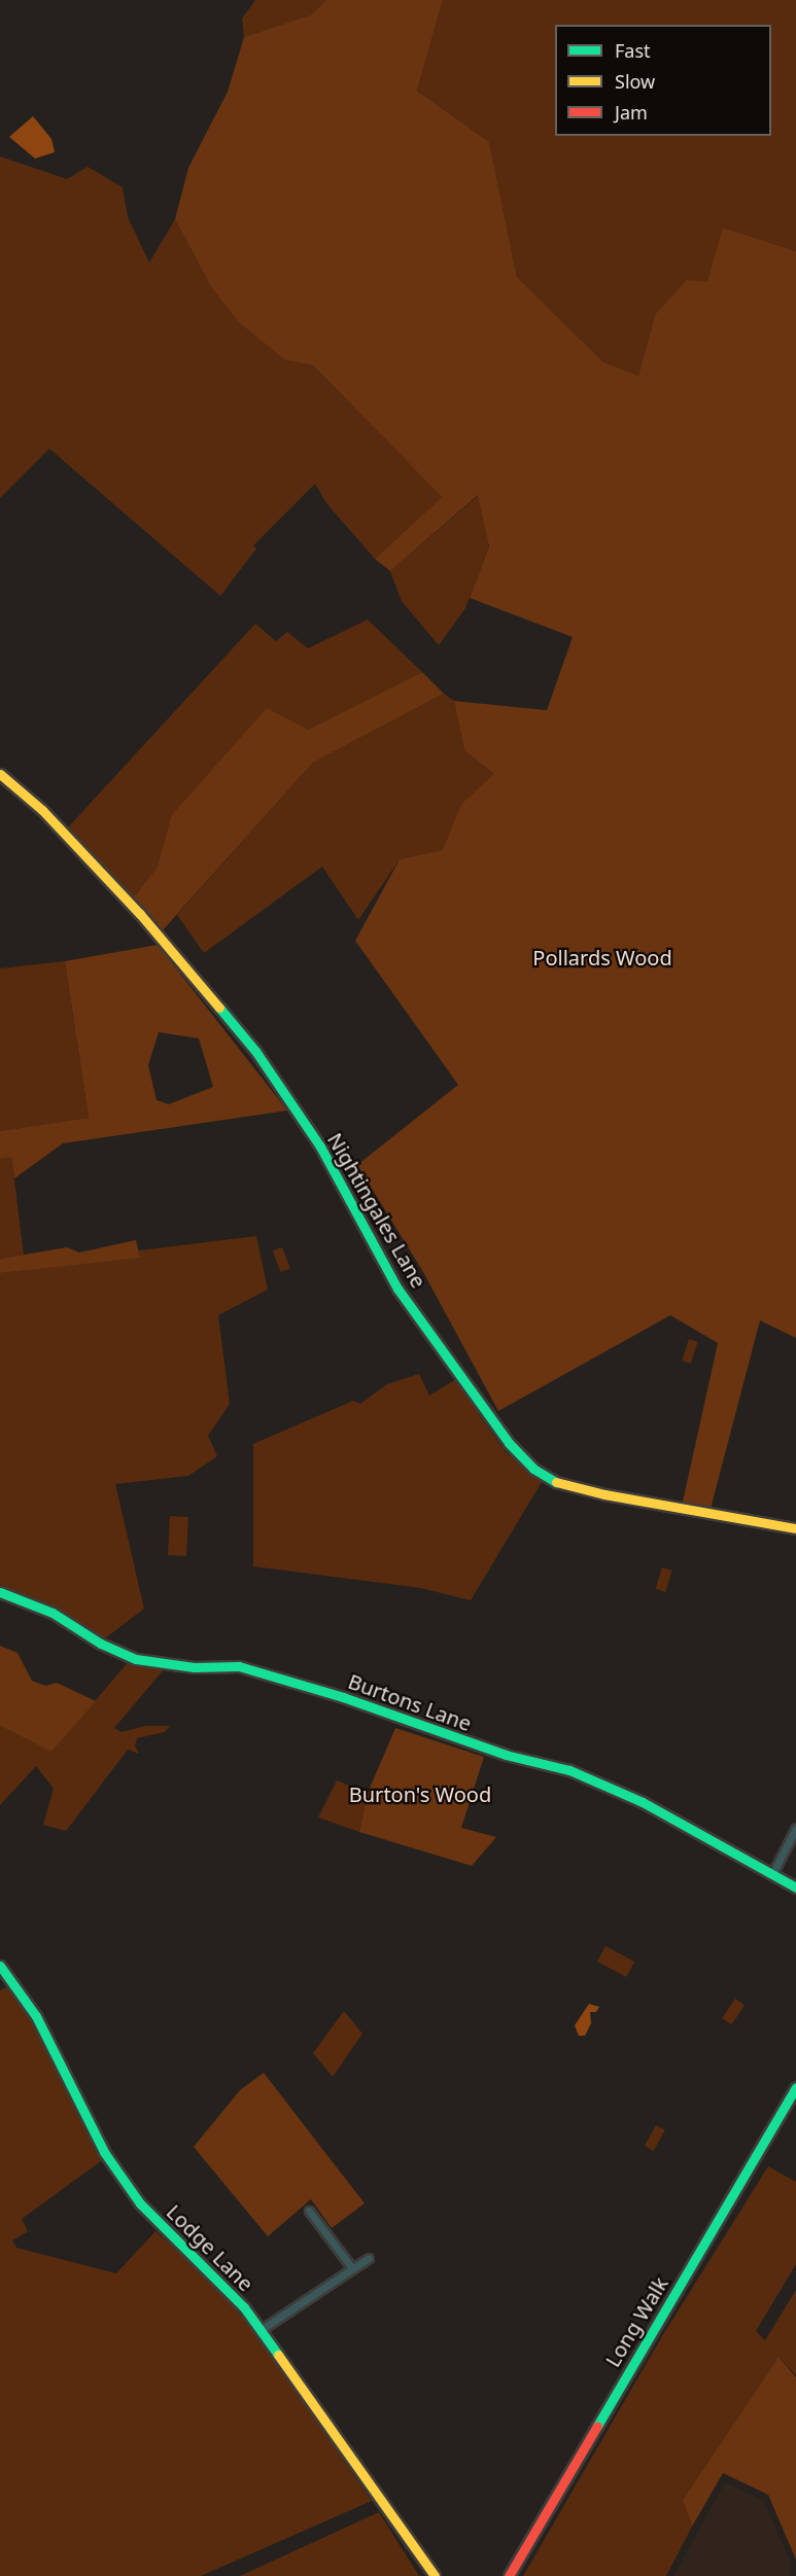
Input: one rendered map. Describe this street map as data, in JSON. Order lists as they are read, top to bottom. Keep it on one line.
{"streets":{"street":["Nightingales Lane","Burtons Lane","Lodge Lane","Long Walk"]},"parks":["Pollards Wood","Burton's Wood"],"legend":["Fast","Slow","Jam"]}
